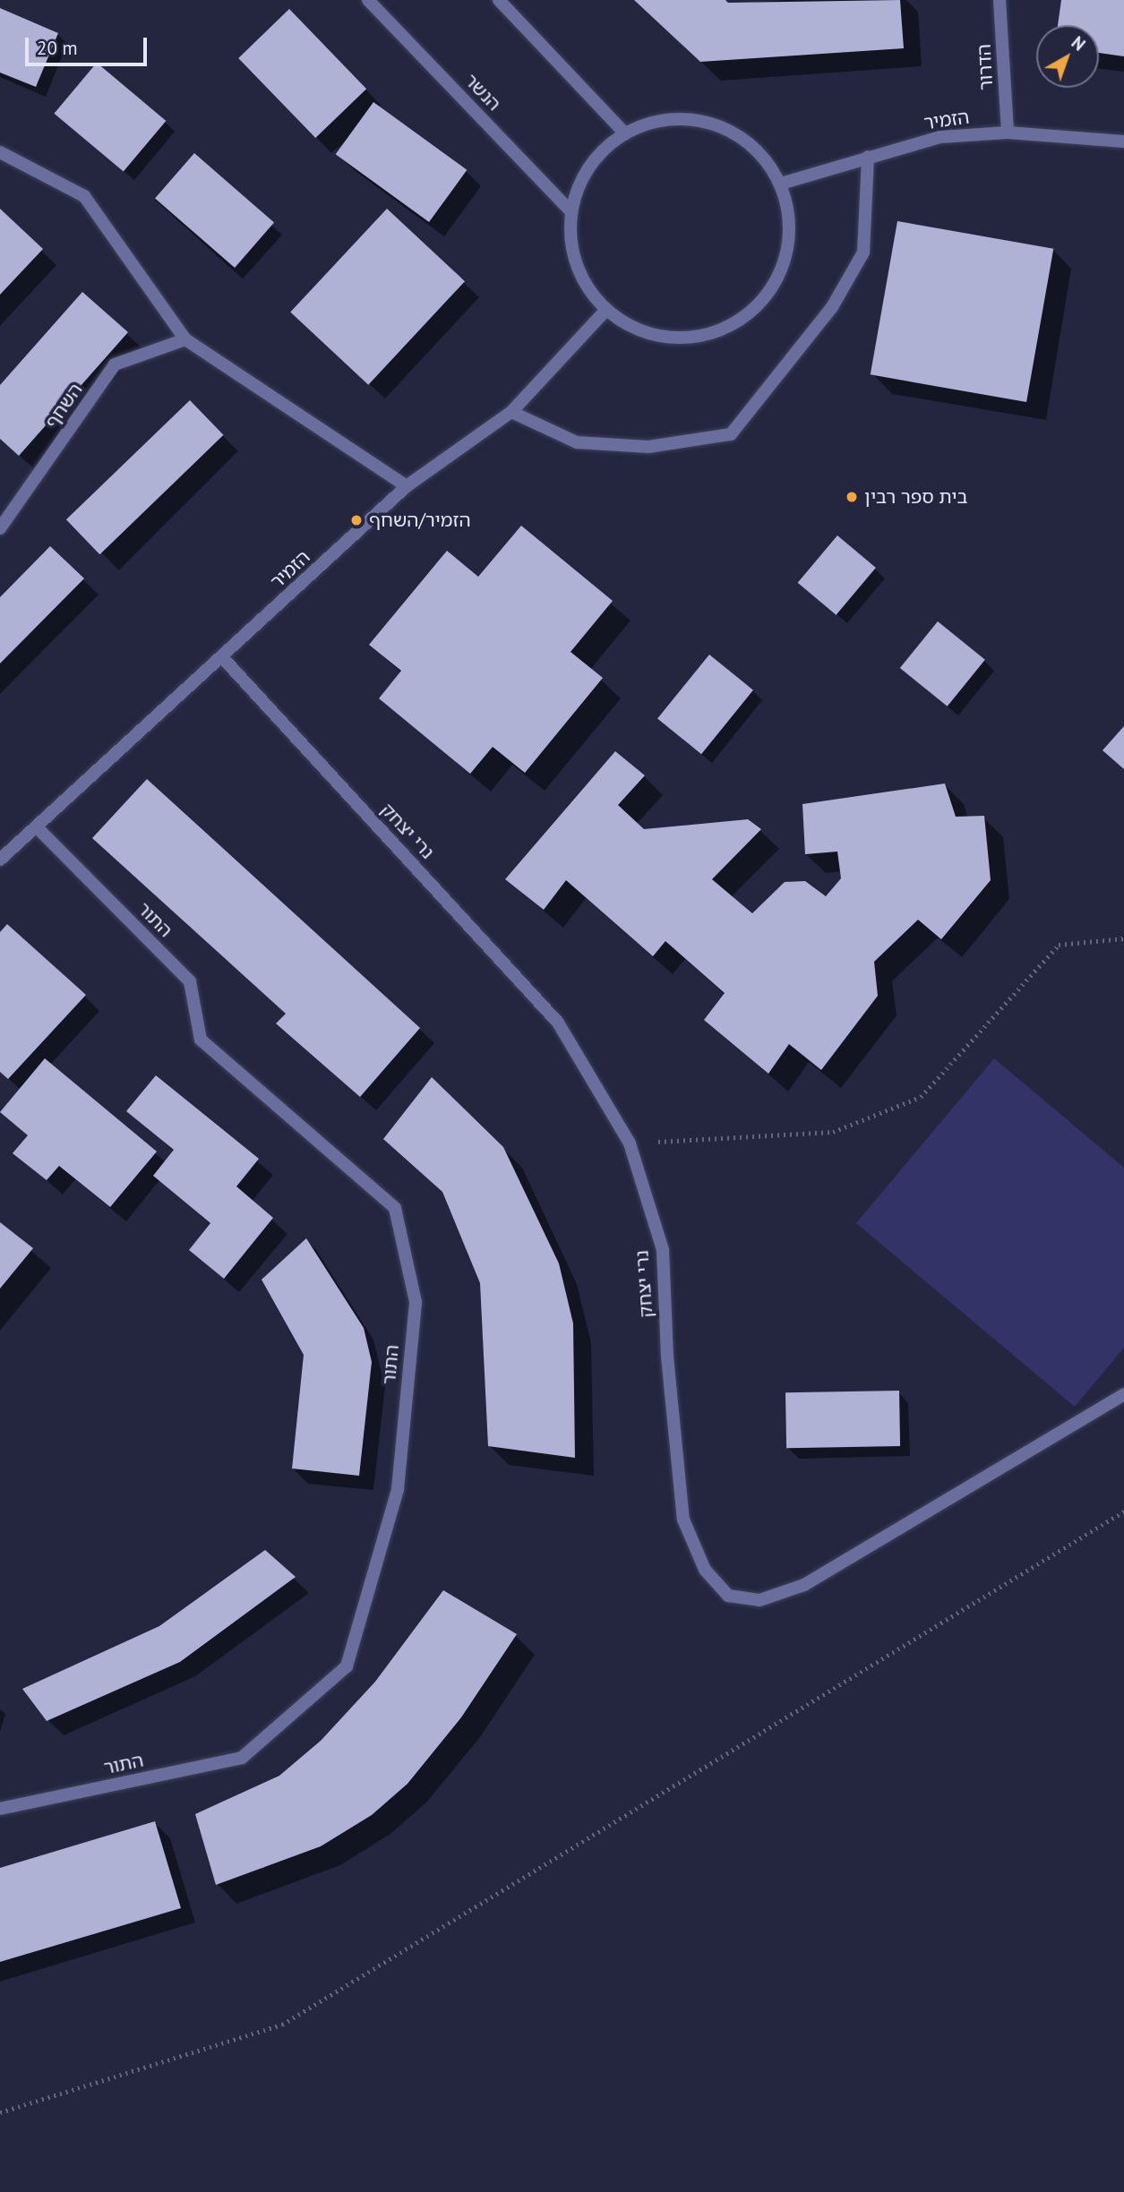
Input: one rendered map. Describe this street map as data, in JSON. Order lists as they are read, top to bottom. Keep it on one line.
{"streets":{"street":["הדרור","הנשר","הזמיר","השחף","נרי יצחק","התור"]},"crossings":[["הדרור","הזמיר"],["הנשר","הזמיר"],["הזמיר","נרי יצחק"],["הזמיר","התור"]],"places":["בית ספר רבין","הזמיר/השחף"],"scale_bar":"20 m","north":"top right"}
